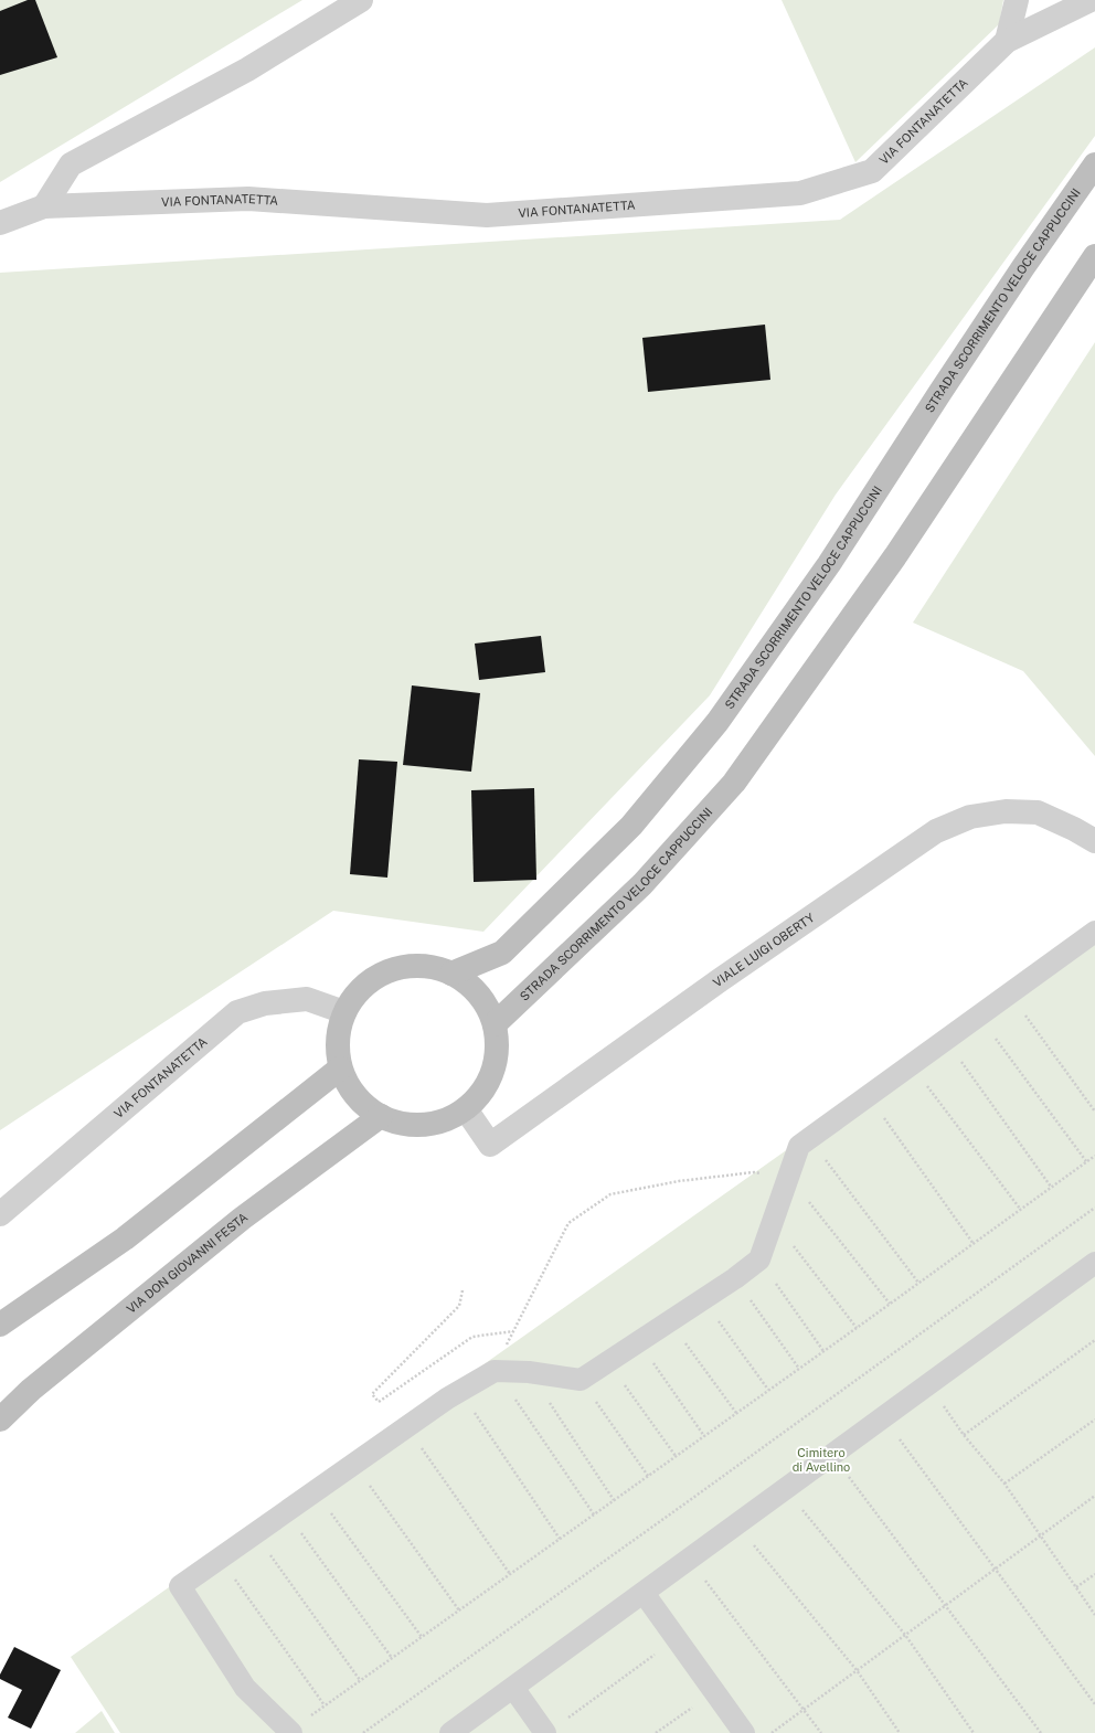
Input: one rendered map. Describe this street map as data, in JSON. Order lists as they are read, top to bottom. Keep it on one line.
{"streets":{"main road":["STRADA SCORRIMENTO VELOCE CAPPUCCINI","VIA DON GIOVANNI FESTA"],"street":["VIA FONTANATETTA","VIALE LUIGI OBERTY"]},"parks":["Cimitero di Avellino"]}
